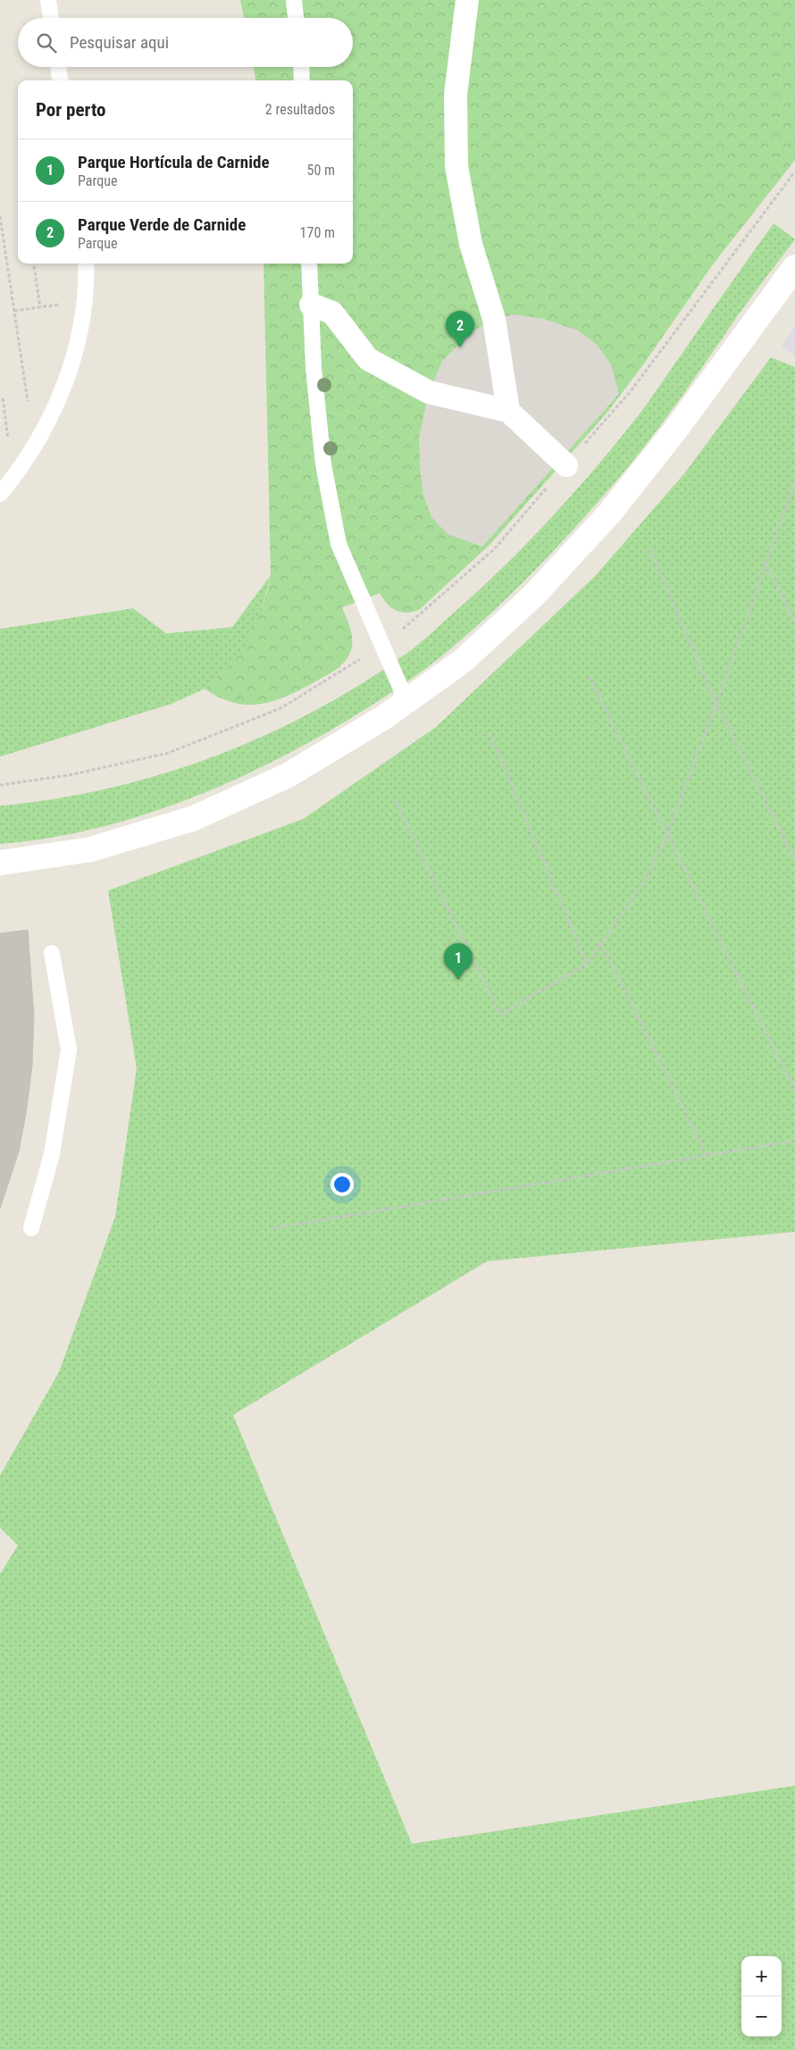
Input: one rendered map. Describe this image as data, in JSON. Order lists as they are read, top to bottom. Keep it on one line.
{"page":{"search":"Pesquisar aqui","heading":["Por perto","2 resultados"],"list":[{"mark":"1","name":"Parque Hortícula de Carnide","note":"Parque","value":"50 m"},{"mark":"2","name":"Parque Verde de Carnide","note":"Parque","value":"170 m"}],"pins":["2","1"],"map_buttons":["+","−"]}}
